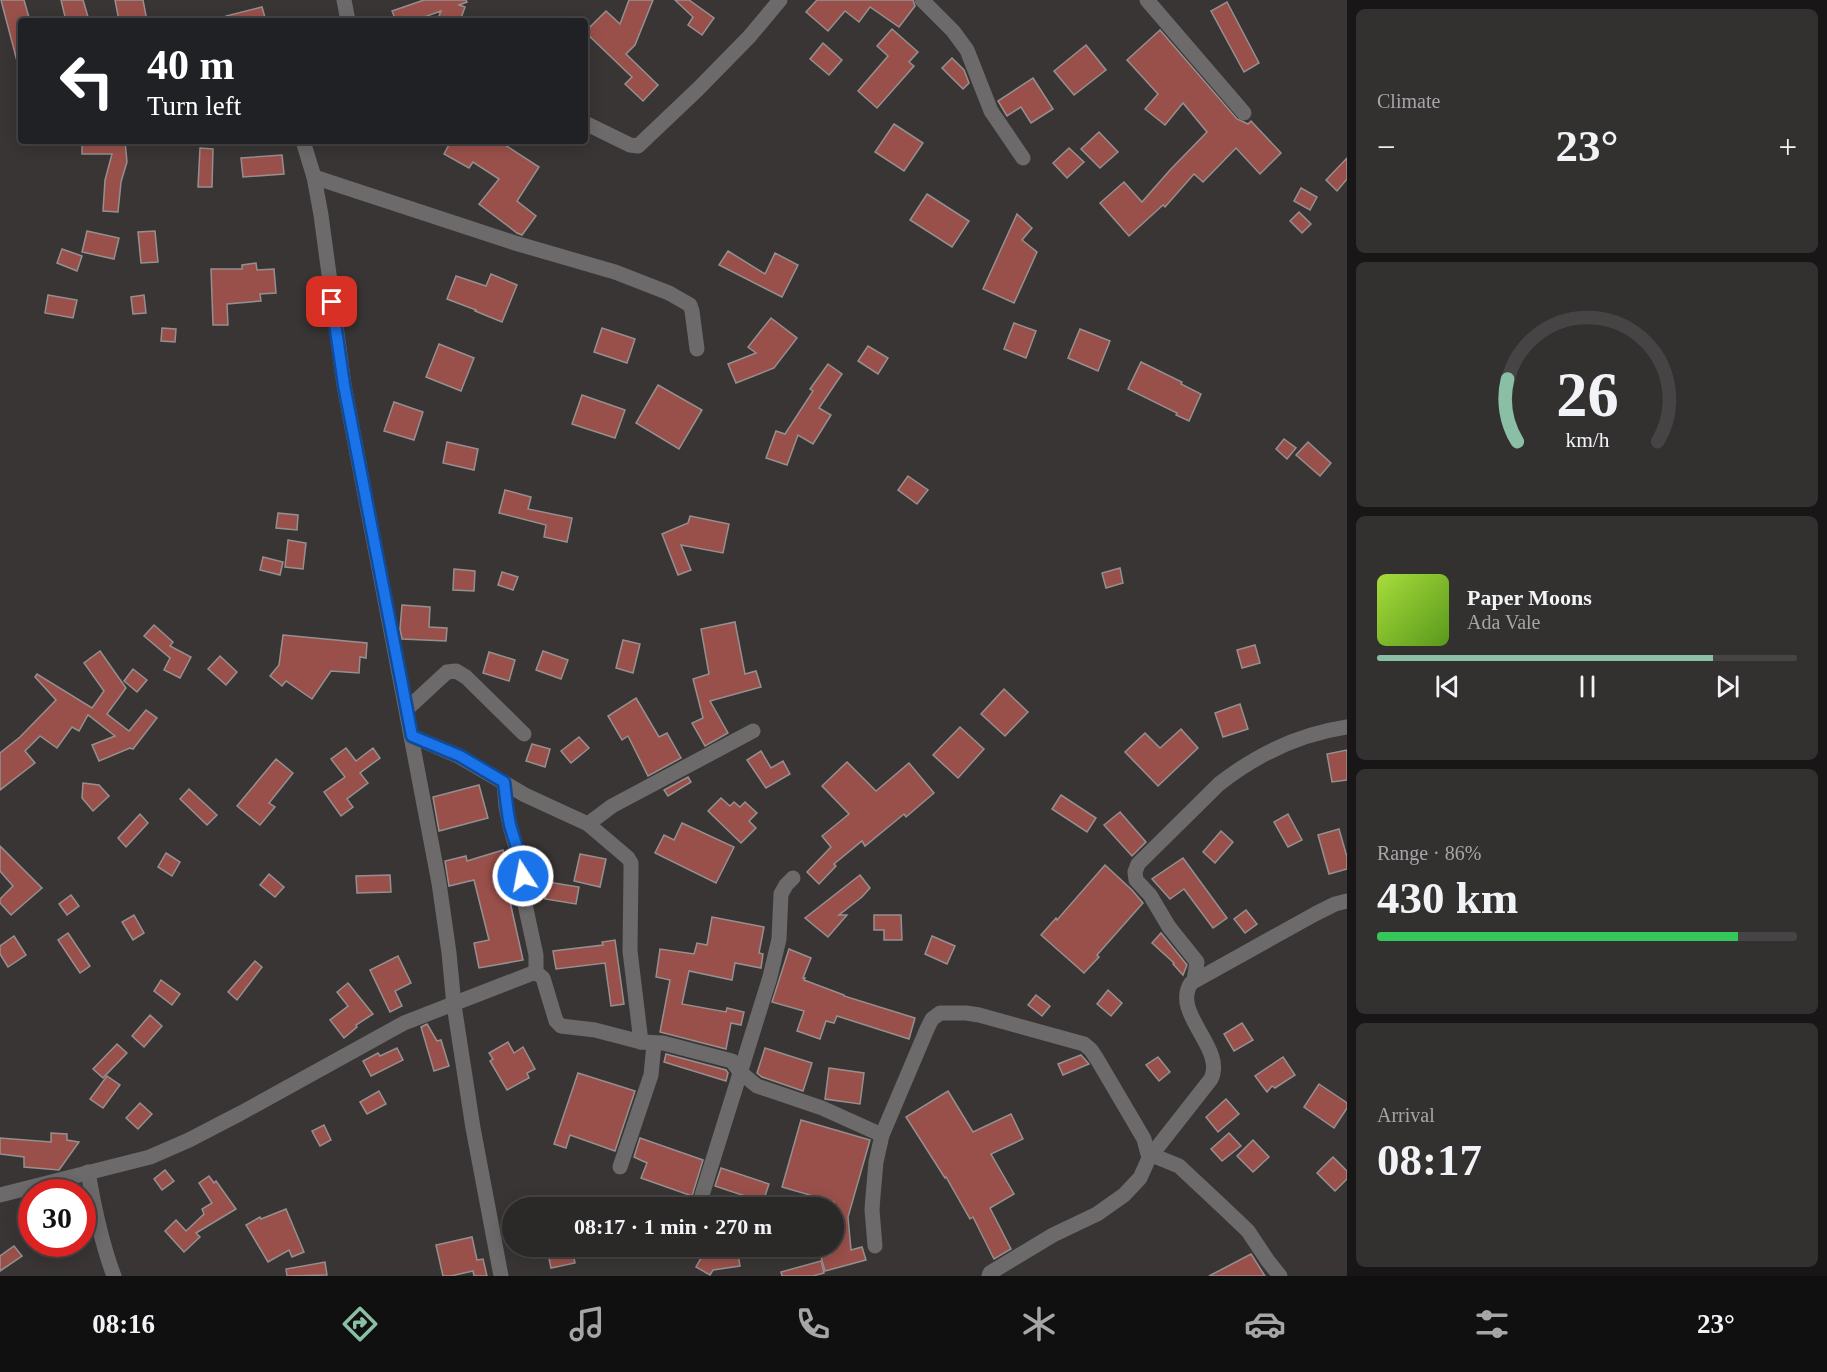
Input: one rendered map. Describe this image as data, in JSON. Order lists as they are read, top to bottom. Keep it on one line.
{"page":{"tile":["Climate",["Range · 86%","430 km"],["Arrival","08:17"]],"turn":["40 m","Turn left"],"heat":["−","23°","+"],"song":["Paper Moons","Ada Vale"],"limit":"30","trip":"08:17 · 1 min · 270 m","tabs":["08:16","23°"],"gauge":["26","km/h"]}}
